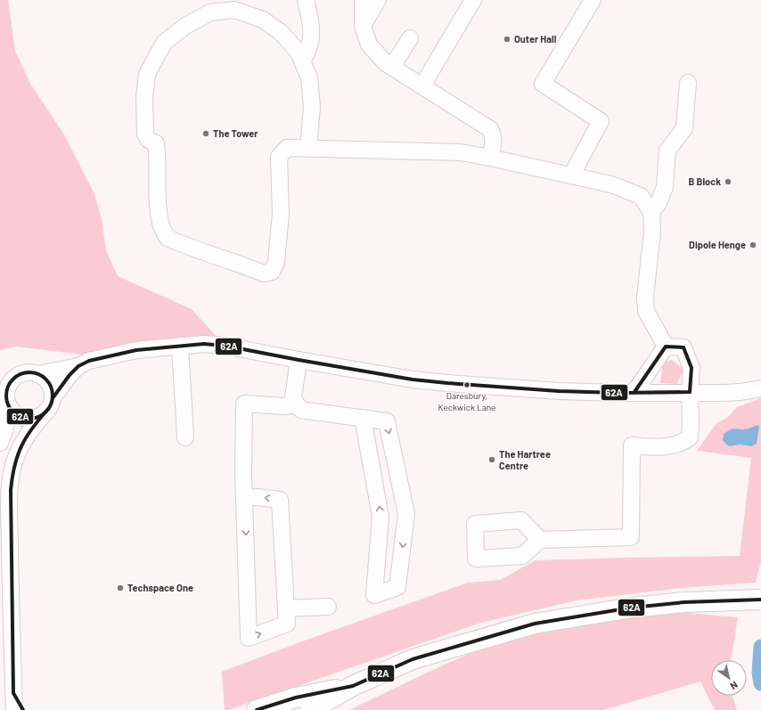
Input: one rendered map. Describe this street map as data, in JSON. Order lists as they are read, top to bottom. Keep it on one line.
{"places":["Outer Hall","The Tower","B Block","Dipole Henge","Daresbury, Keckwick Lane","The Hartree Centre","Techspace One"],"lines":["transit line 62A"],"north":"bottom right"}
